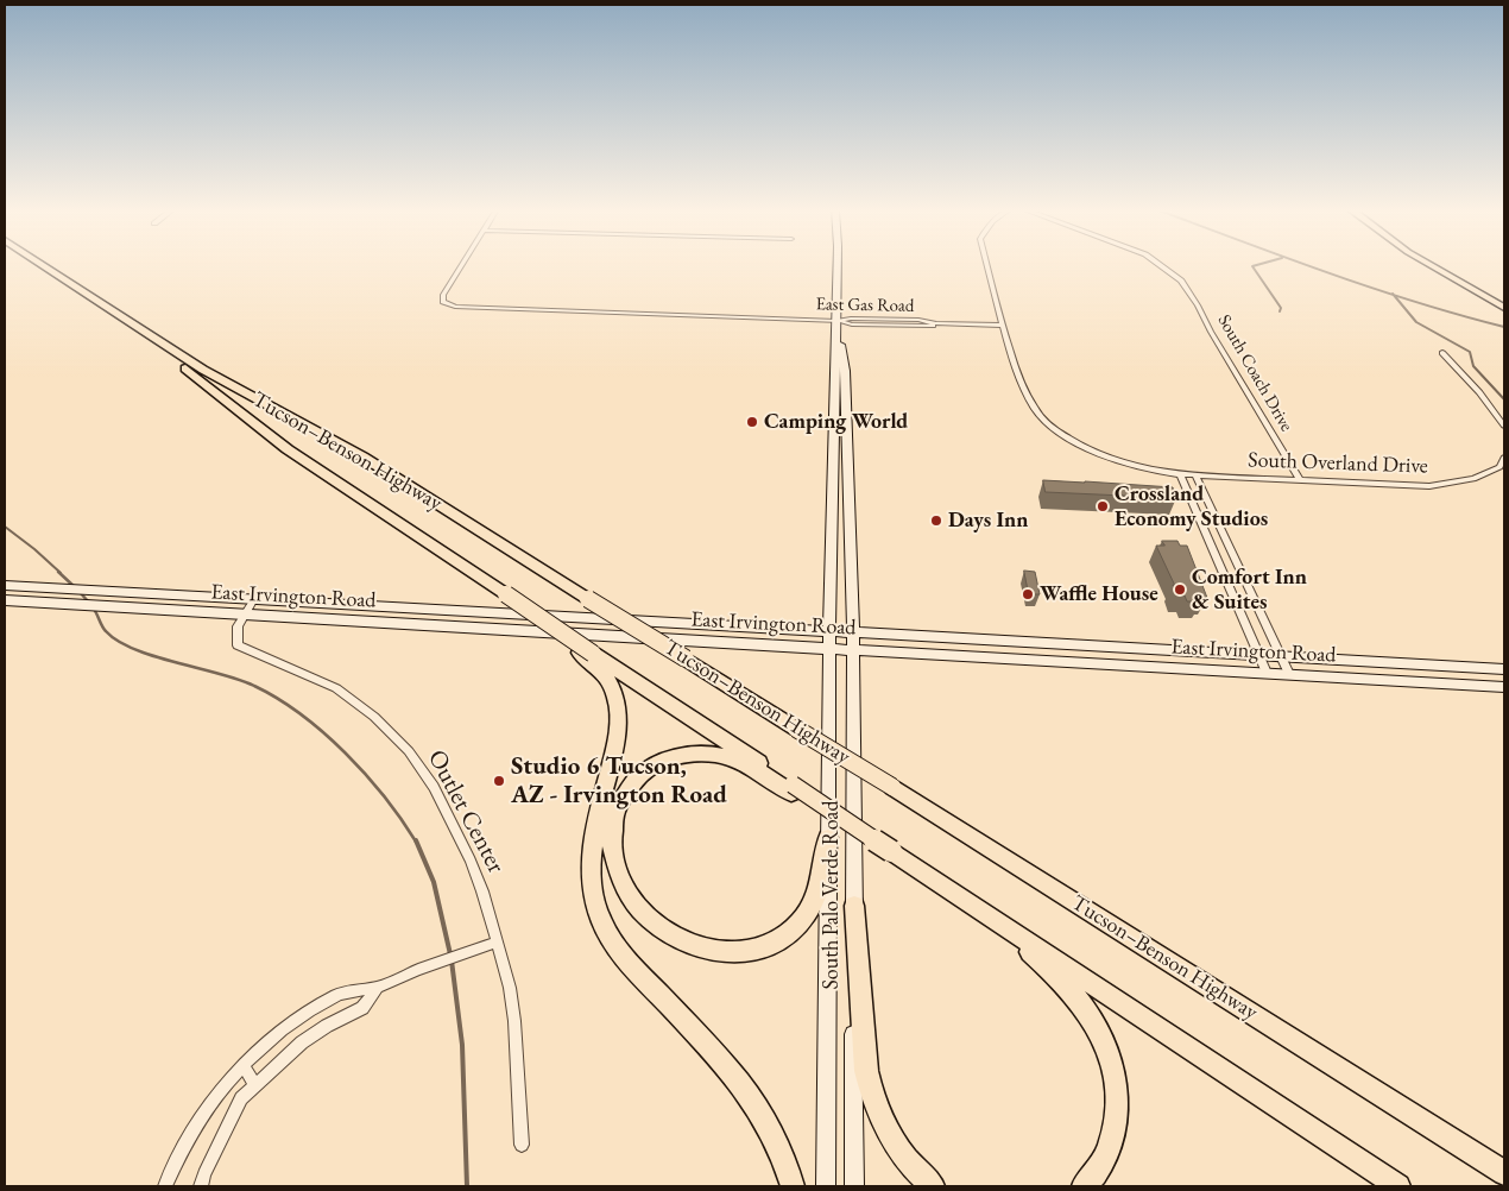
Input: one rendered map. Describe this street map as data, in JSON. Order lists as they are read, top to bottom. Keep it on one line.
{"streets":{"highway":["Tucson–Benson Highway"],"main road":["East Irvington Road","South Palo Verde Road"],"street":["East Gas Road","South Coach Drive","South Overland Drive","Outlet Center"]},"crossings":[["East Gas Road","South Overland Drive"],["East Gas Road","South Palo Verde Road"],["South Coach Drive","South Overland Drive"],["East Irvington Road","Outlet Center"],["East Irvington Road","South Palo Verde Road"]],"places":["Camping World","Crossland Economy Studios","Days Inn","Comfort Inn & Suites","Waffle House","Studio 6 Tucson, AZ - Irvington Road"]}
